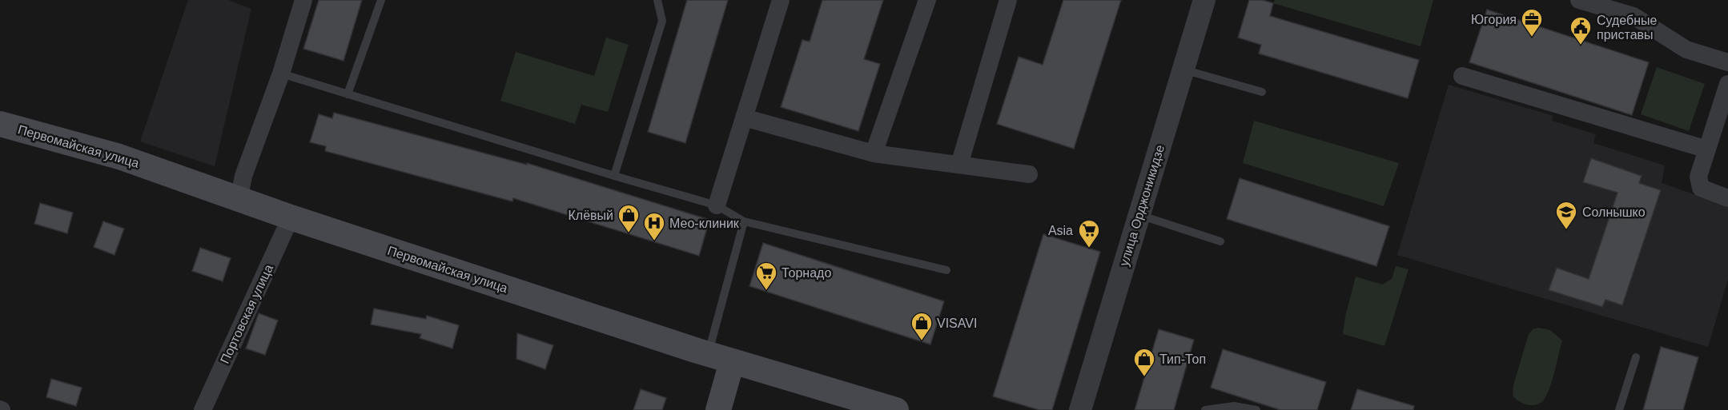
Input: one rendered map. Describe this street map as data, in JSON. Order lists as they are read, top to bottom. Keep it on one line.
{"streets":{"main road":["Первомайская улица"],"street":["улица Орджоникидзе","Портовская улица"]},"crossings":[["Первомайская улица","Портовская улица"]],"places":{"office":["Югория"],"public building":["Судебные приставы"],"school or university":["Солнышко"],"shop":["Клёвый","VISAVI","Тип-Топ"],"hospital":["Мео-клиник"],"supermarket":["Asia","Торнадо"]}}
